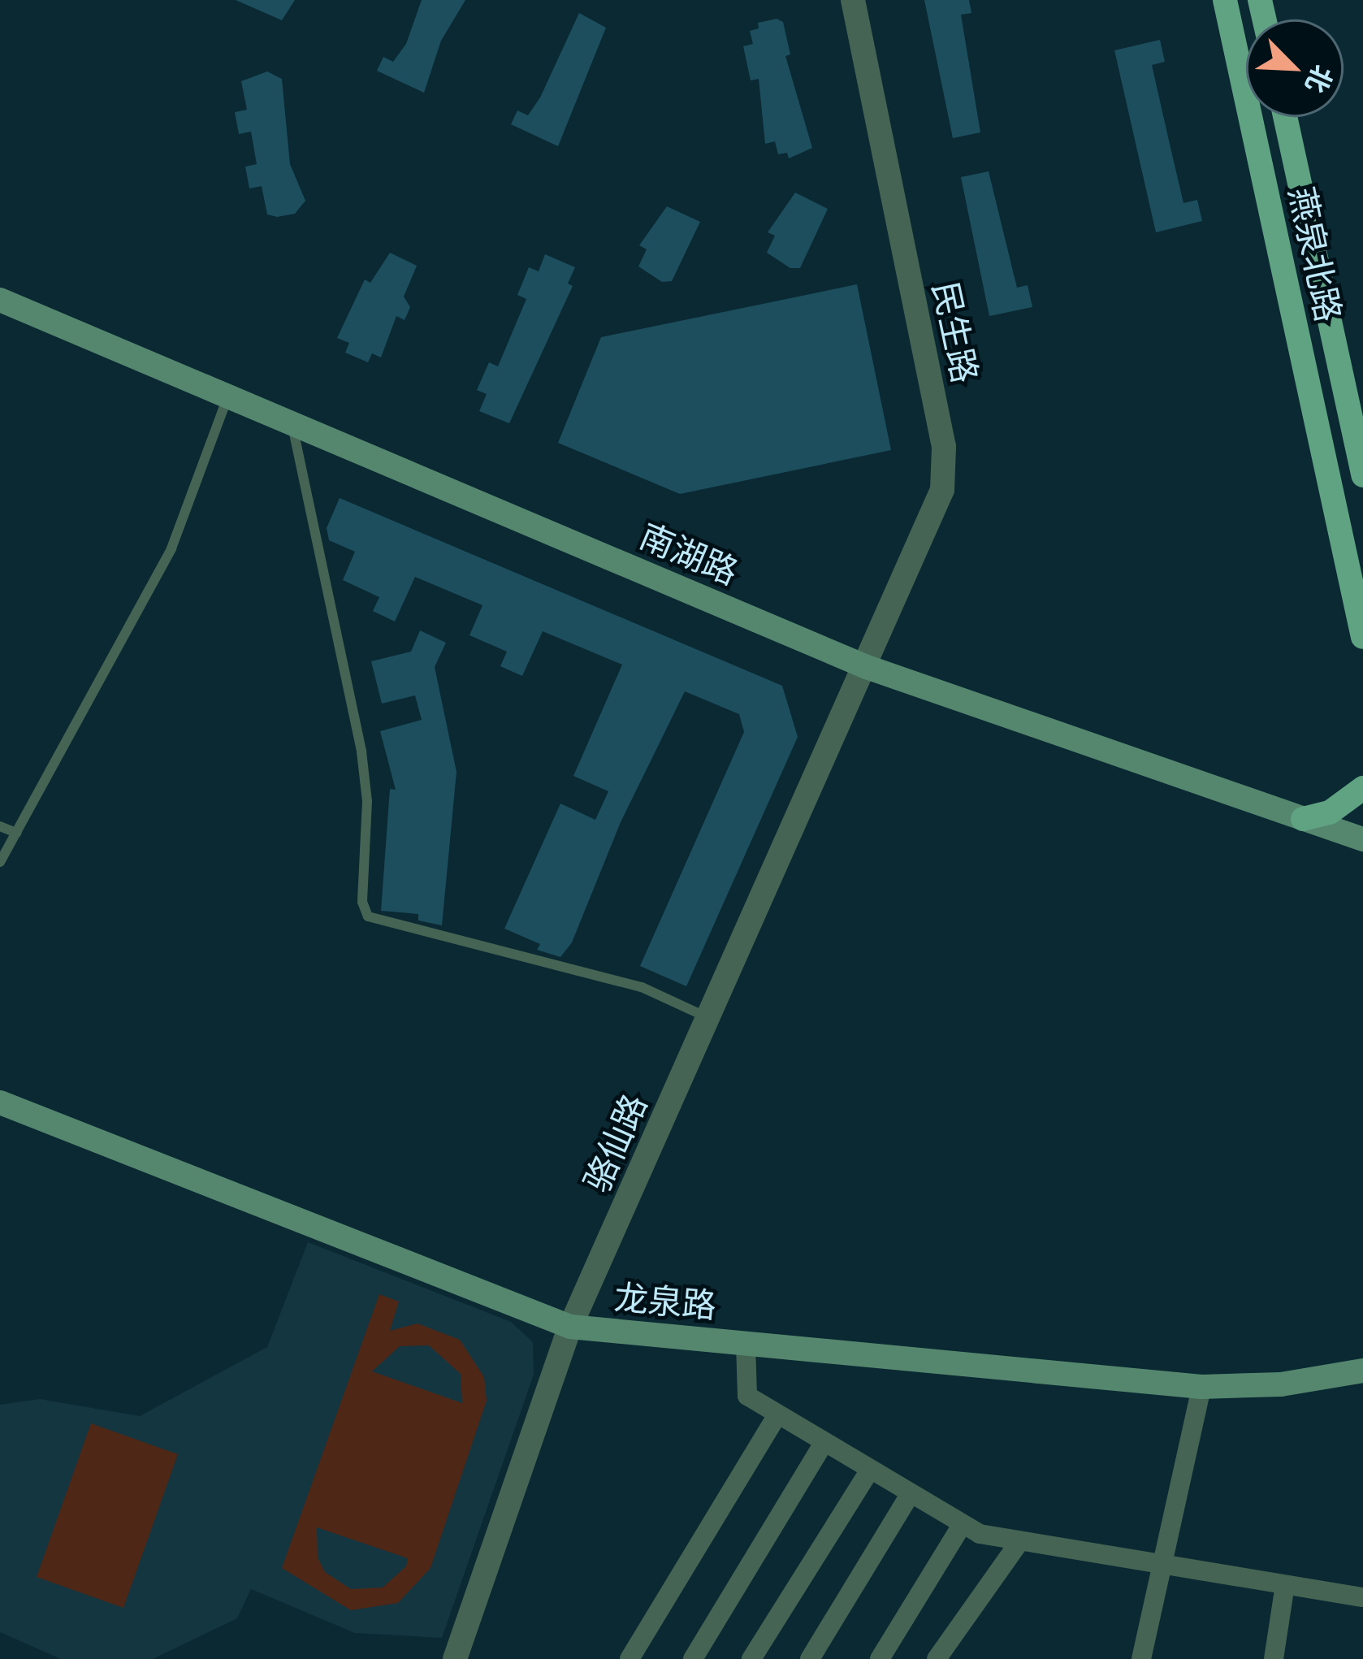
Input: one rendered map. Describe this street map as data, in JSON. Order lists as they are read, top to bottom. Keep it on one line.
{"streets":{"main road":["燕泉北路","南湖路","龙泉路"],"street":["民生路","骆仙路"]},"crossings":[["民生路","南湖路"],["民生路","骆仙路"],["南湖路","骆仙路"],["骆仙路","龙泉路"]],"north":"bottom right"}
